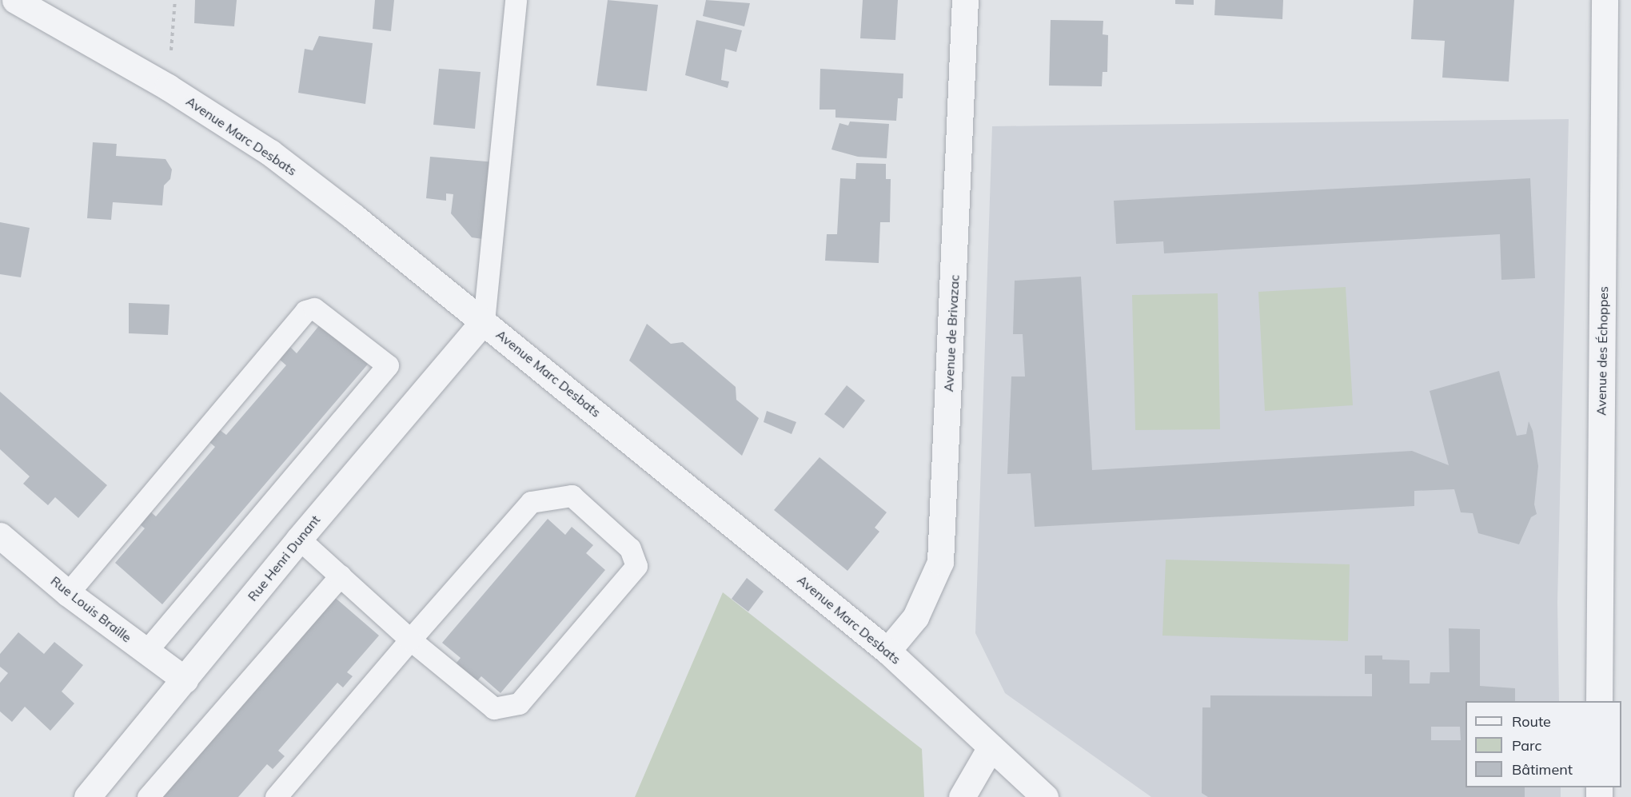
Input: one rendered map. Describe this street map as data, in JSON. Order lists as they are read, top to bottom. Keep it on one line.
{"streets":{"street":["Avenue Marc Desbats","Avenue de Brivazac","Avenue des Échoppes","Rue Henri Dunant","Rue Louis Braille"]},"crossings":[["Avenue Marc Desbats","Avenue de Brivazac"],["Avenue Marc Desbats","Rue Henri Dunant"],["Rue Henri Dunant","Rue Louis Braille"]],"legend":["Route","Parc","Bâtiment"]}
